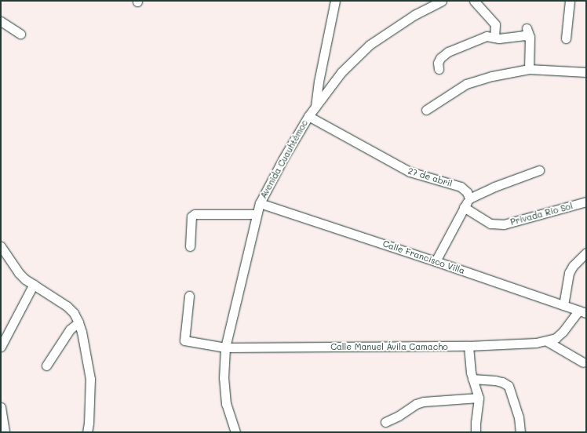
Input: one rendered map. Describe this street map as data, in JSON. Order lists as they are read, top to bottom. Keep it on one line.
{"streets":{"street":["Avenida Cuauhtémoc","27 de abril","Privada Río Sol","Calle Francisco Villa","Calle Manuel Ávila Camacho"]},"crossings":[["Avenida Cuauhtémoc","27 de abril"],["Avenida Cuauhtémoc","Calle Francisco Villa"],["Avenida Cuauhtémoc","Calle Manuel Ávila Camacho"],["Calle Francisco Villa","Calle Manuel Ávila Camacho"]]}
